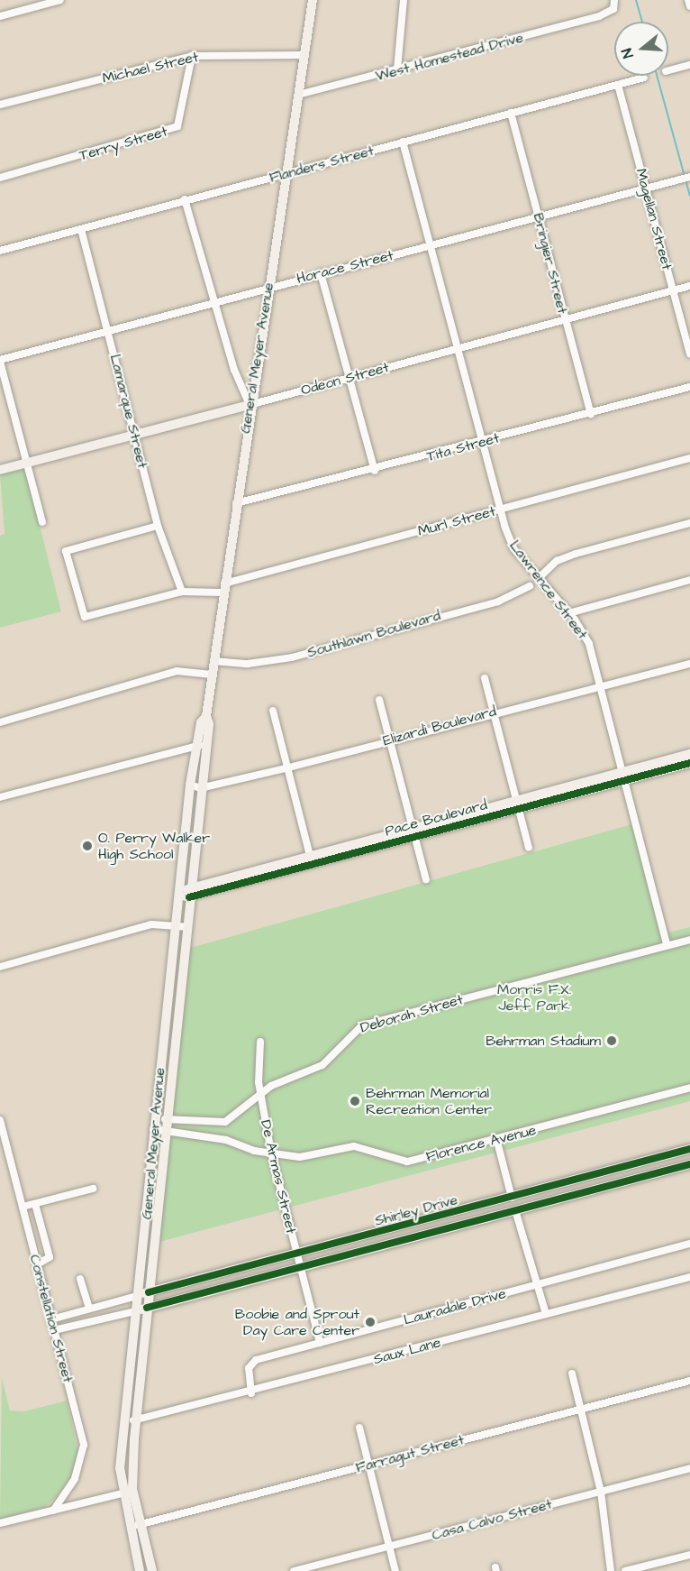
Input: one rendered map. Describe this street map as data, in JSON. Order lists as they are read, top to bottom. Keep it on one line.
{"streets":{"main road":["General Meyer Avenue","Odeon Street","Pace Boulevard","Shirley Drive"],"street":["West Homestead Drive","Michael Street","Terry Street","Flanders Street","Magellan Street","Bringier Street","Horace Street","Lamarque Street","Tita Street","Murl Street","Lawrence Street","Southlawn Boulevard","Elizardi Boulevard","Deborah Street","Florence Avenue","De Armas Street","Lauradale Drive","Constellation Street","Saux Lane","Farragut Street","Casa Calvo Street"]},"crossings":[["West Homestead Drive","General Meyer Avenue"],["Michael Street","Terry Street"],["Michael Street","General Meyer Avenue"],["Flanders Street","Magellan Street"],["Flanders Street","Bringier Street"],["Flanders Street","General Meyer Avenue"],["Flanders Street","Lamarque Street"],["Flanders Street","Lawrence Street"],["Magellan Street","Horace Street"],["Magellan Street","Odeon Street"],["Bringier Street","Horace Street"],["Bringier Street","Odeon Street"],["Bringier Street","Tita Street"],["Horace Street","General Meyer Avenue"],["Horace Street","Lamarque Street"],["Horace Street","Lawrence Street"],["General Meyer Avenue","Odeon Street"],["General Meyer Avenue","Tita Street"],["General Meyer Avenue","Murl Street"],["General Meyer Avenue","Southlawn Boulevard"],["General Meyer Avenue","Elizardi Boulevard"],["General Meyer Avenue","Pace Boulevard"],["General Meyer Avenue","Deborah Street"],["General Meyer Avenue","Florence Avenue"],["General Meyer Avenue","Shirley Drive"],["General Meyer Avenue","Saux Lane"],["General Meyer Avenue","Farragut Street"],["Odeon Street","Lamarque Street"],["Odeon Street","Lawrence Street"],["Lamarque Street","Murl Street"],["Tita Street","Lawrence Street"],["Murl Street","Lawrence Street"],["Lawrence Street","Elizardi Boulevard"],["Lawrence Street","Pace Boulevard"],["Lawrence Street","Deborah Street"],["Deborah Street","De Armas Street"],["Florence Avenue","De Armas Street"],["De Armas Street","Shirley Drive"],["De Armas Street","Lauradale Drive"],["Shirley Drive","Constellation Street"],["Lauradale Drive","Saux Lane"]],"parks":["Morris F.X. Jeff Park"],"places":["O. Perry Walker High School","Behrman Stadium","Behrman Memorial Recreation Center","Boobie and Sprout Day Care Center"],"north":"left"}
